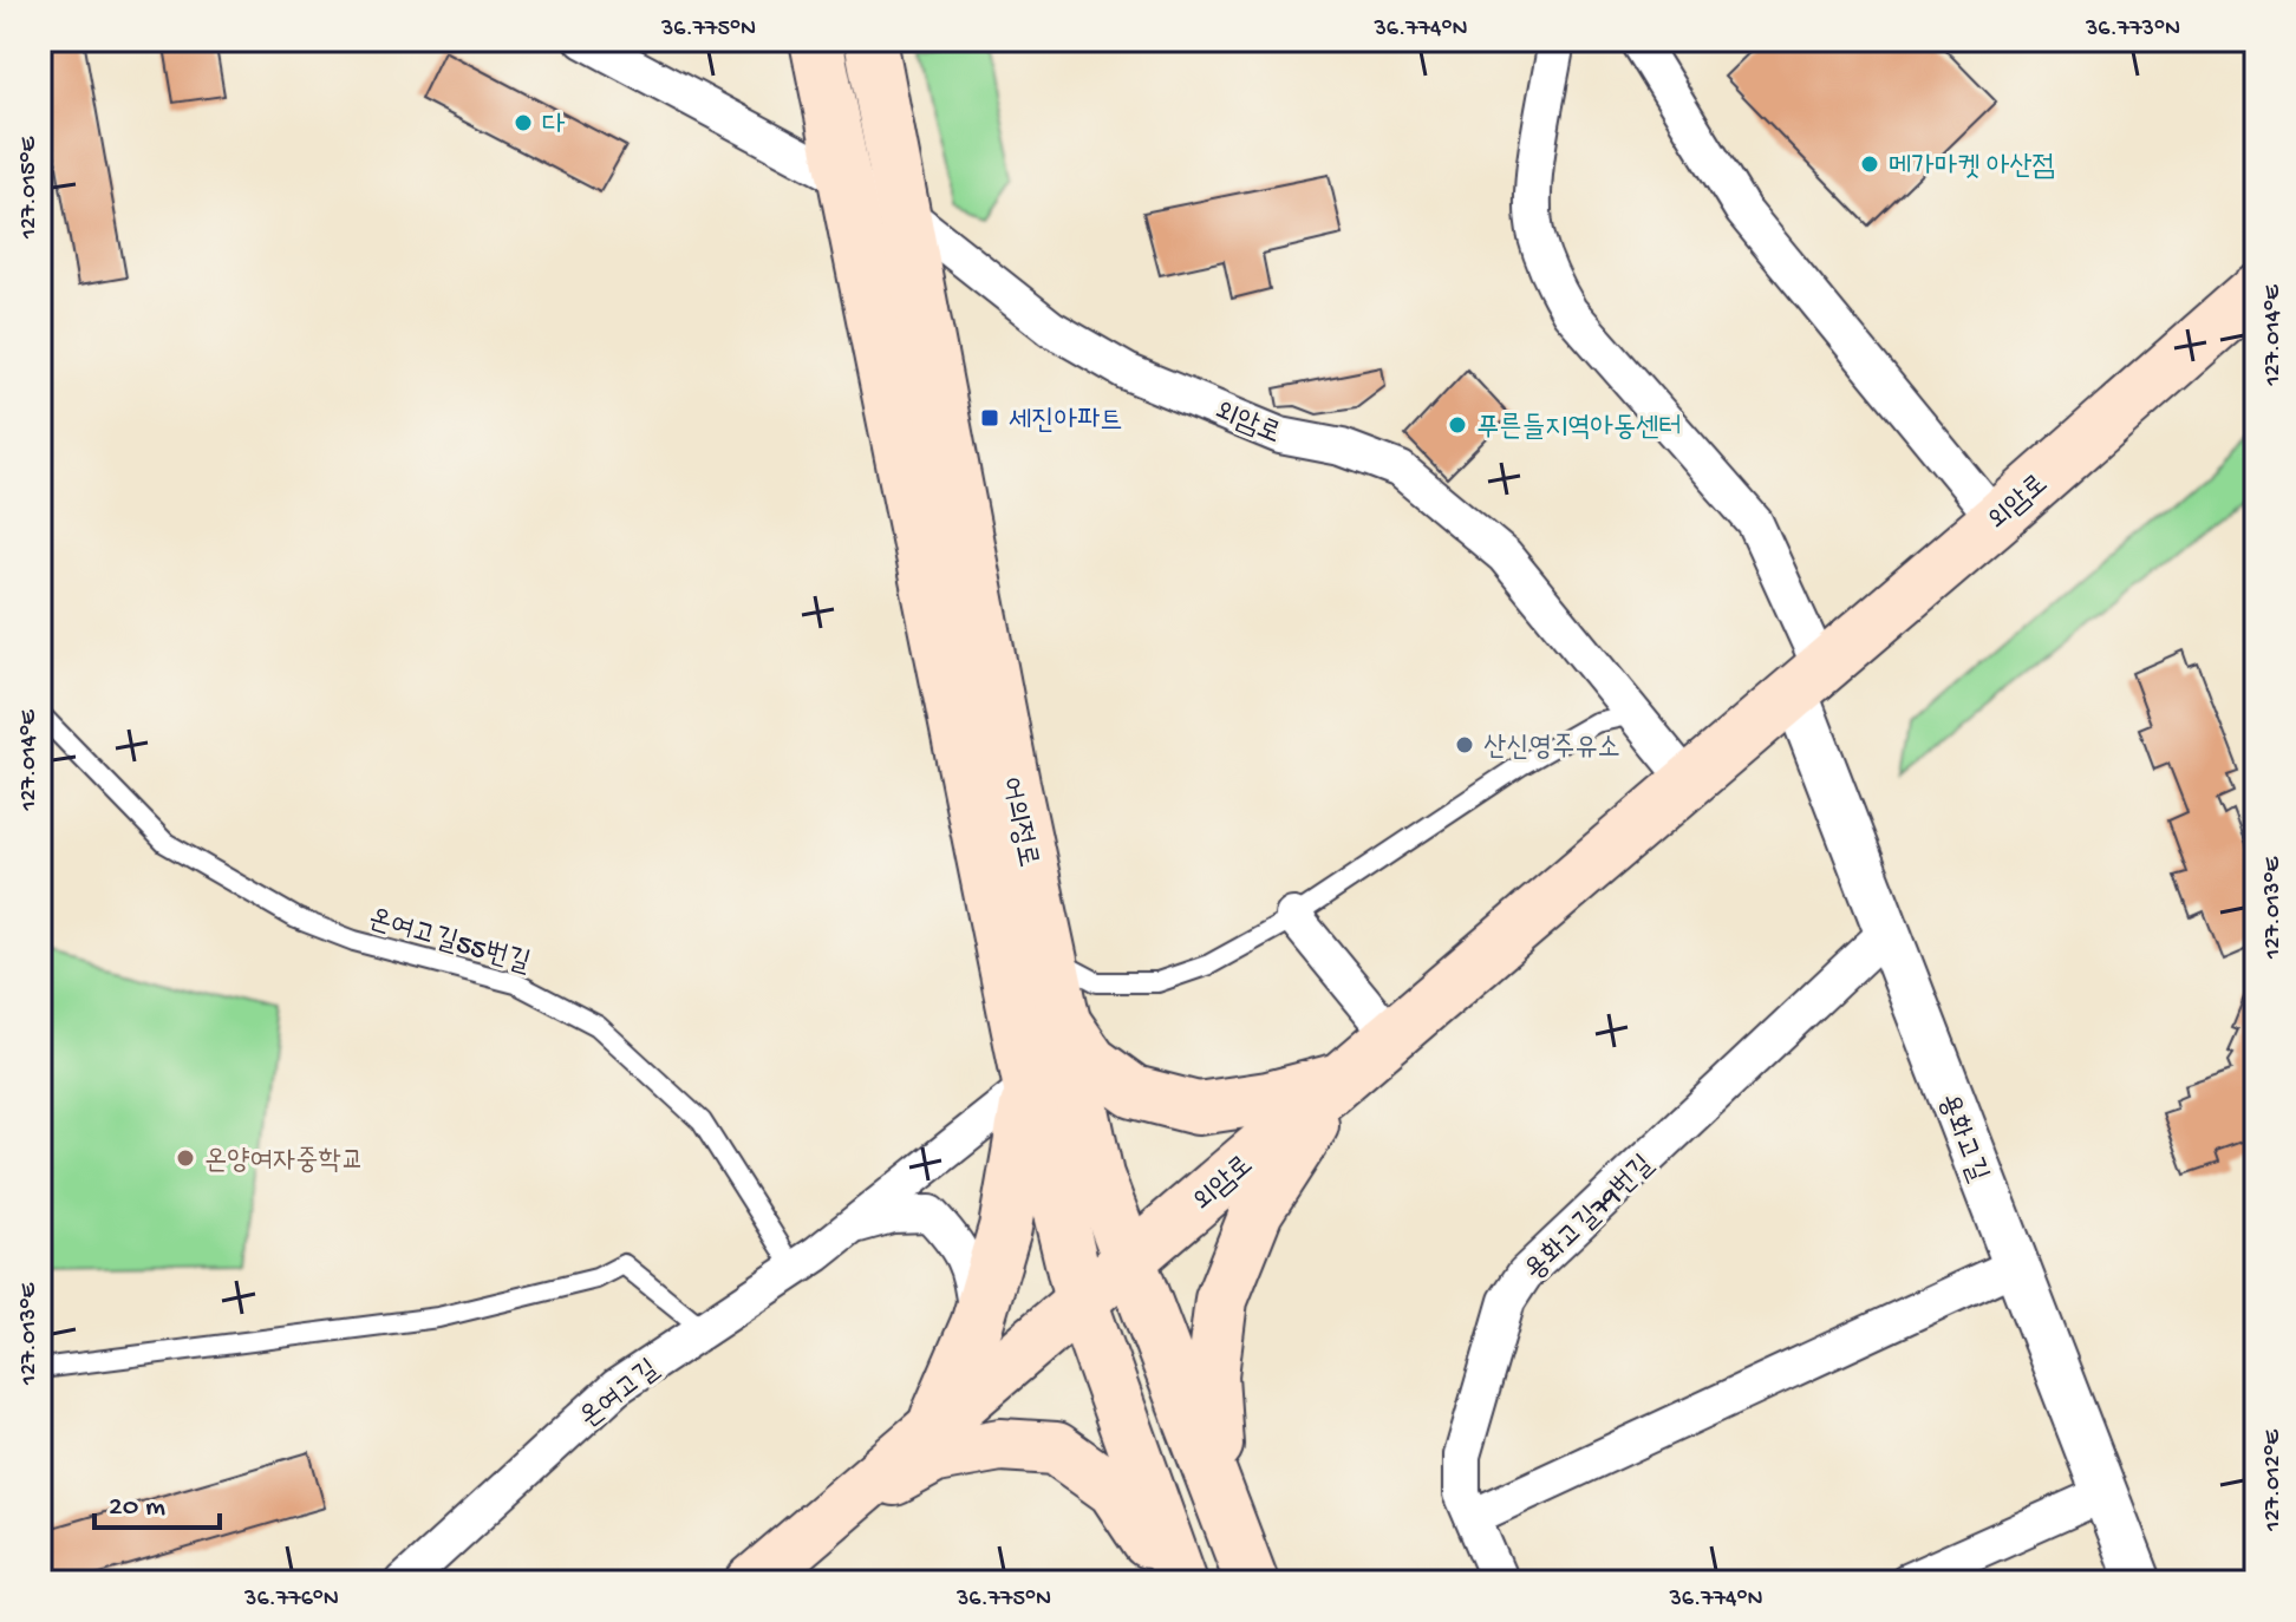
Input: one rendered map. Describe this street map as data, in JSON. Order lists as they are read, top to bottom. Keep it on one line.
{"streets":{"main road":["외암로","어의정로"],"street":["용화고길","용화고길79번길","온여고길"],"lane":["온여고길55번길"]},"crossings":[["외암로","어의정로"],["외암로","용화고길"],["어의정로","온여고길"],["온여고길55번길","온여고길"],["용화고길","용화고길79번길"]],"places":{"other":["다","메가마켓 아산점","푸른들지역아동센터","산신영주유소","온양여자중학교"],"transit":["세진아파트"]},"scale_bar":"20 m","coordinates":["36.775°N","36.774°N","36.773°N","127.015°E","127.014°E","127.013°E","127.012°E","36.776°N"]}
